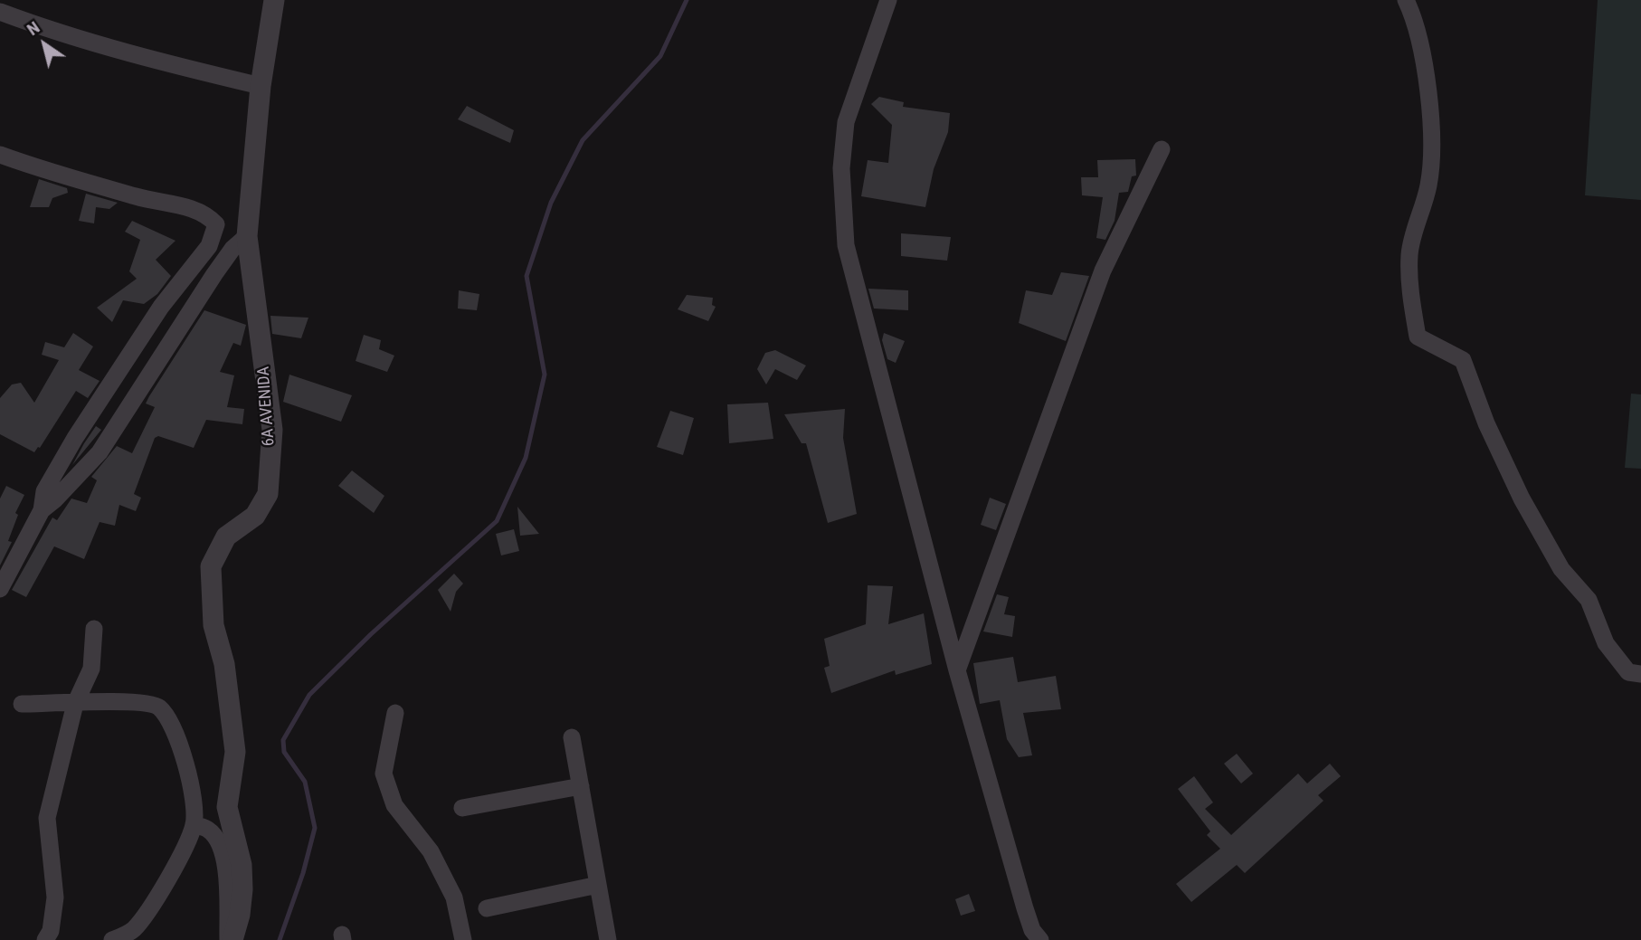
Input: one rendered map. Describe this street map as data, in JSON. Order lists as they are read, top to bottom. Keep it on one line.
{"streets":{"street":["6A AVENIDA"]},"north":"top left"}
